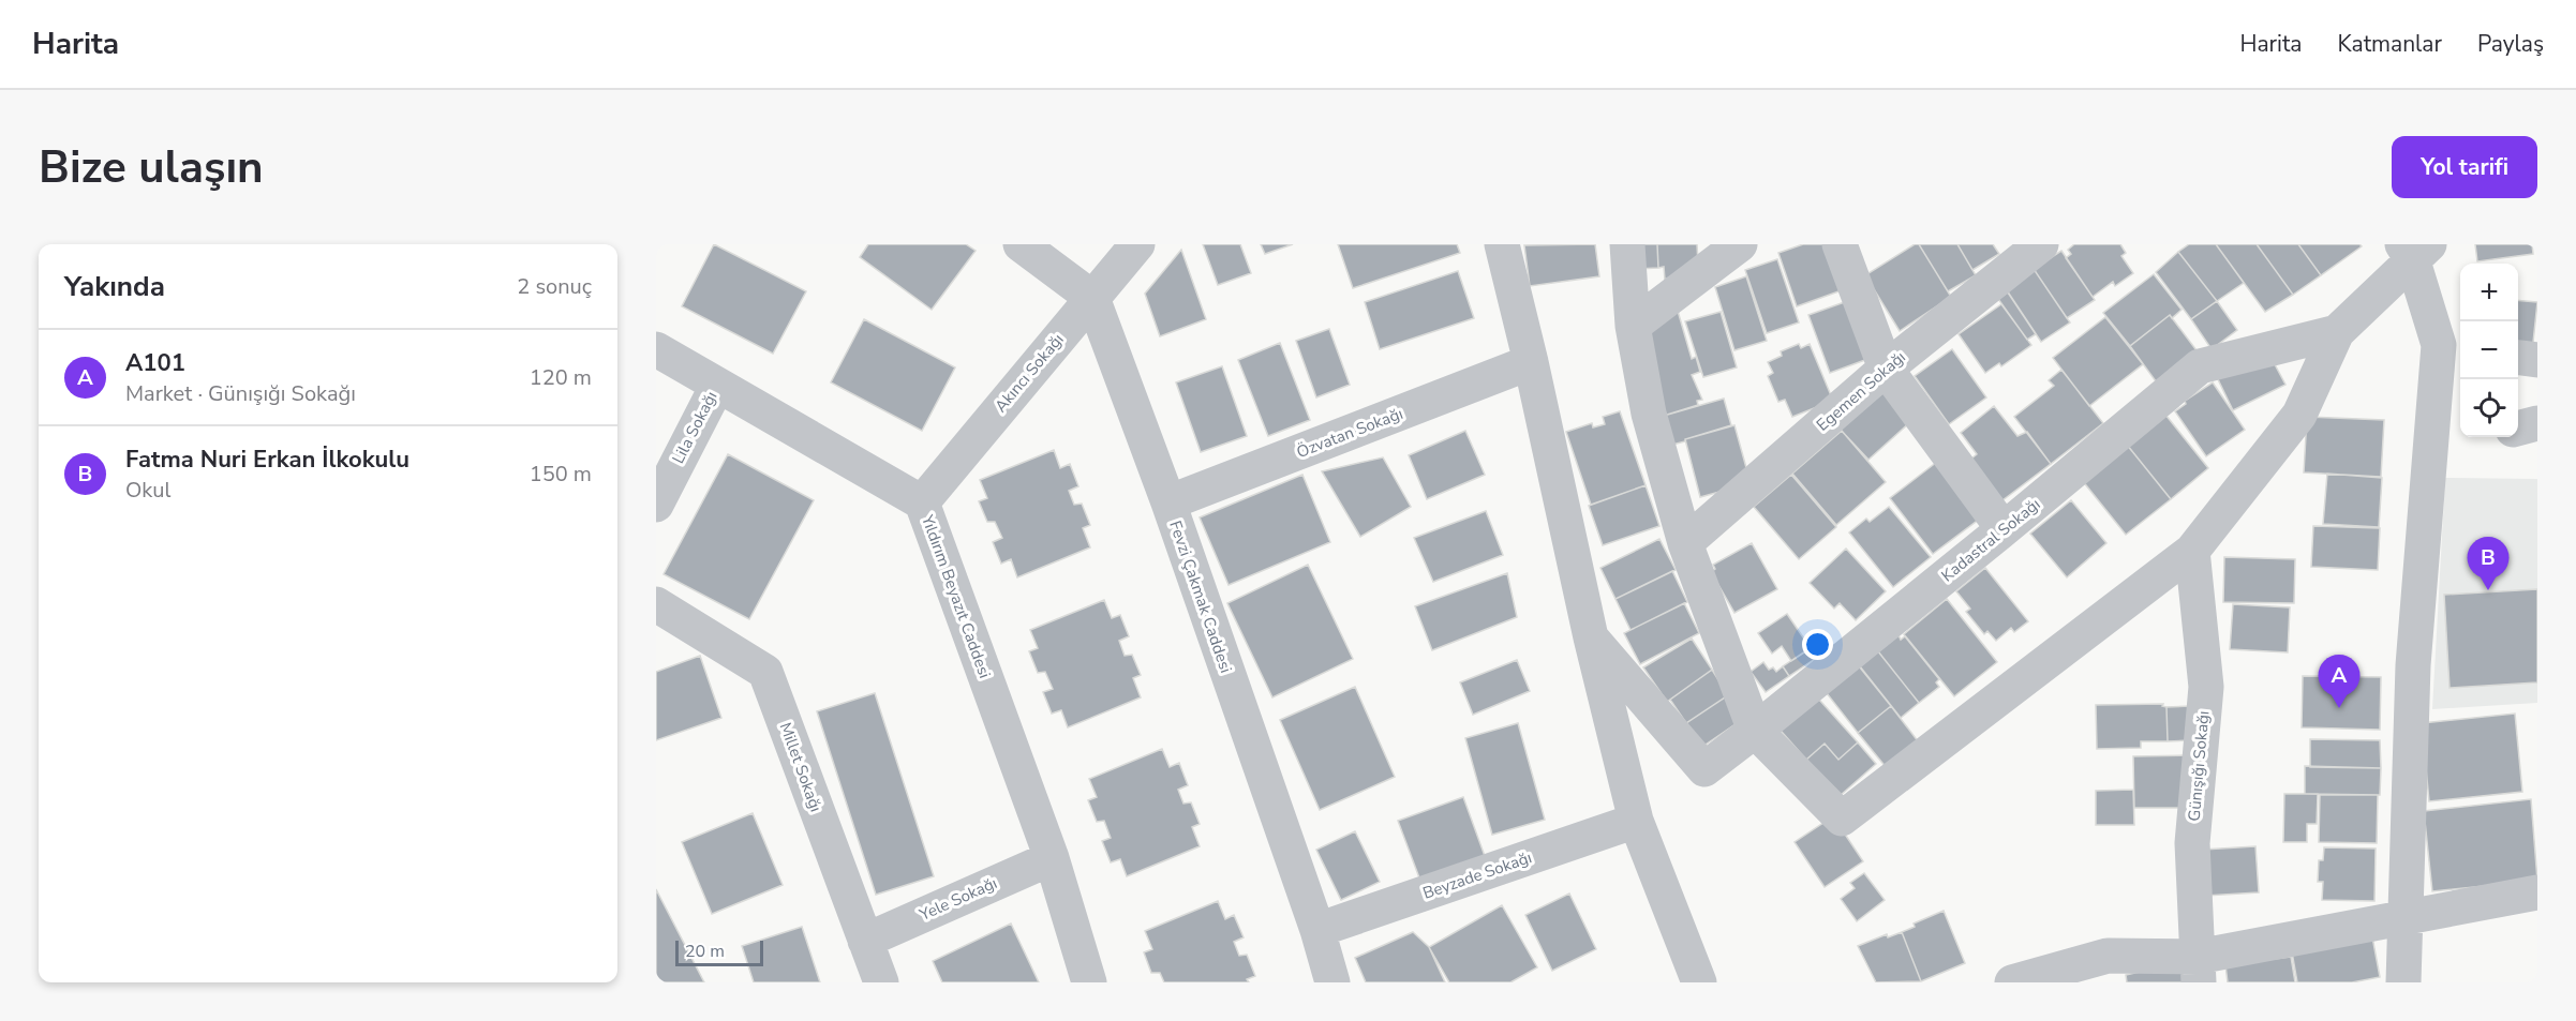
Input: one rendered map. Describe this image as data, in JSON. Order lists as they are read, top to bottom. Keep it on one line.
{"streets":{"street":["Akıncı Sokağı","Egemen Sokağı","Lila Sokağı","Özvatan Sokağı","Kadastral Sokağı","Yıldırım Beyazıt Caddesi","Fevzi Çakmak Caddesi","Günışığı Sokağı","Millet Sokağı","Beyzade Sokağı","Yele Sokağı"]},"crossings":[["Akıncı Sokağı","Yıldırım Beyazıt Caddesi"],["Akıncı Sokağı","Fevzi Çakmak Caddesi"],["Lila Sokağı","Yıldırım Beyazıt Caddesi"],["Özvatan Sokağı","Fevzi Çakmak Caddesi"],["Yıldırım Beyazıt Caddesi","Yele Sokağı"],["Fevzi Çakmak Caddesi","Beyzade Sokağı"],["Millet Sokağı","Yele Sokağı"]],"scale_bar":"20 m","page":{"header":"Harita","nav":["Harita","Katmanlar","Paylaş"],"buttons":"Yol tarifi","title":"Bize ulaşın","heading":["Yakında","2 sonuç"],"map_buttons":["+","−"],"list":[{"mark":"A","name":"A101","note":"Market · Günışığı Sokağı","value":"120 m"},{"mark":"B","name":"Fatma Nuri Erkan İlkokulu","note":"Okul","value":"150 m"}],"pins":["B","A"],"scale":"20 m"}}
